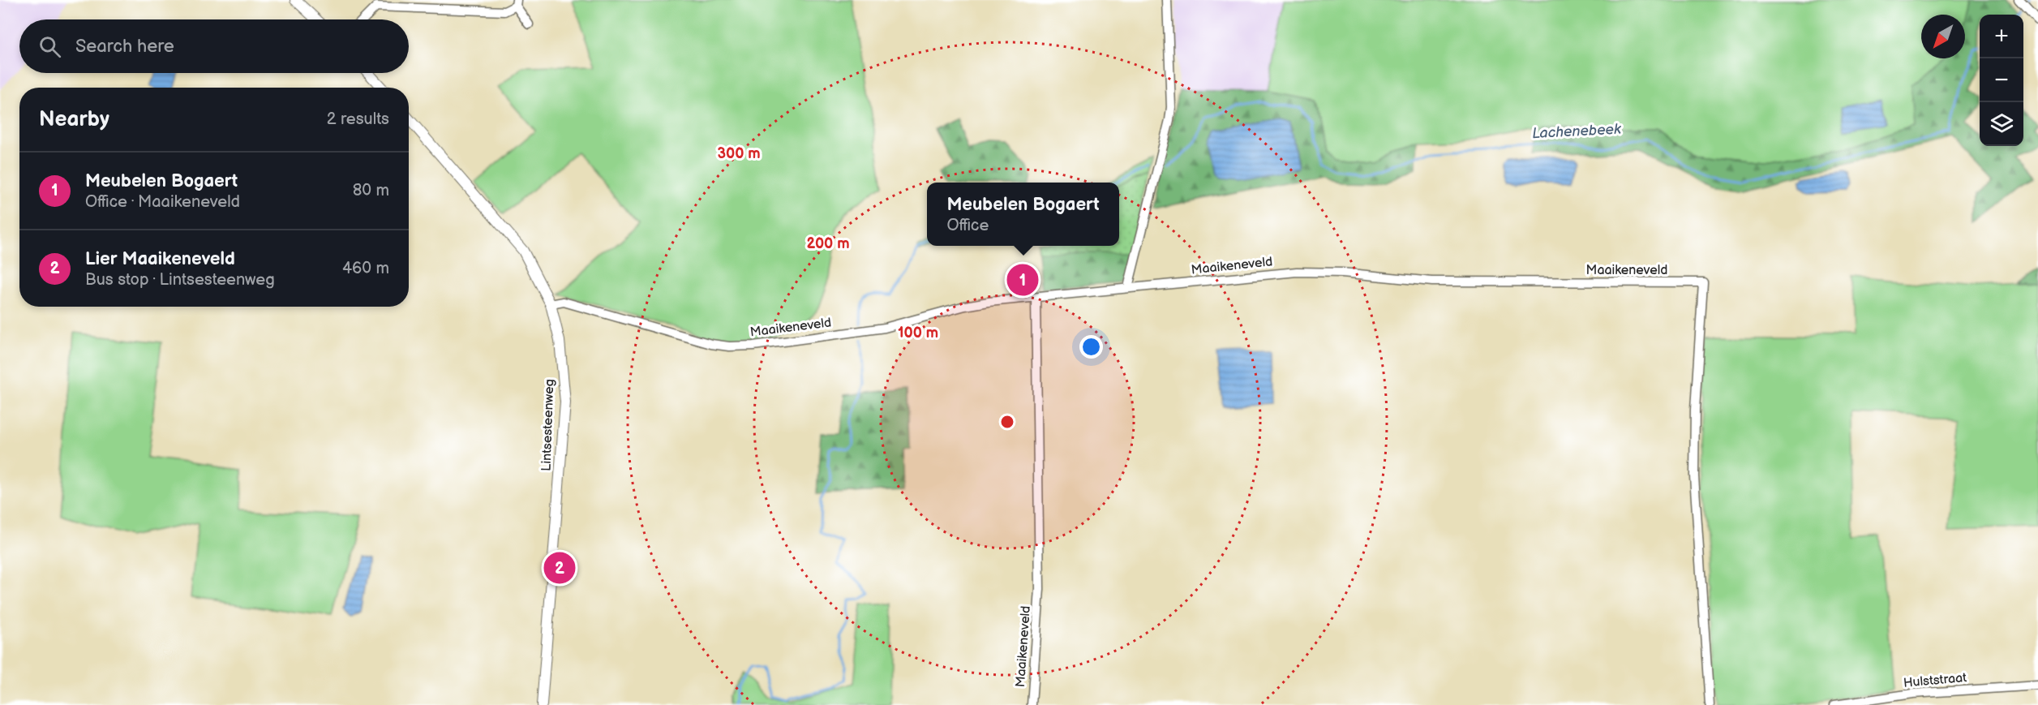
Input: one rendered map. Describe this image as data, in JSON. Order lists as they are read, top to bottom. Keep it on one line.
{"streets":{"street":["Maaikeneveld","Lintsesteenweg","Hulststraat"]},"crossings":[["Maaikeneveld","Lintsesteenweg"]],"water":["Lachenebeek"],"north":"bottom left","page":{"map_buttons":["+","−"],"search":"Search here","heading":["Nearby","2 results"],"list":[{"mark":"1","name":"Meubelen Bogaert","note":"Office · Maaikeneveld","value":"80 m"},{"mark":"2","name":"Lier Maaikeneveld","note":"Bus stop · Lintsesteenweg","value":"460 m"}],"popup":["Meubelen Bogaert","Office"],"pins":["1","2"]},"rings":["300 m","200 m","100 m"]}
